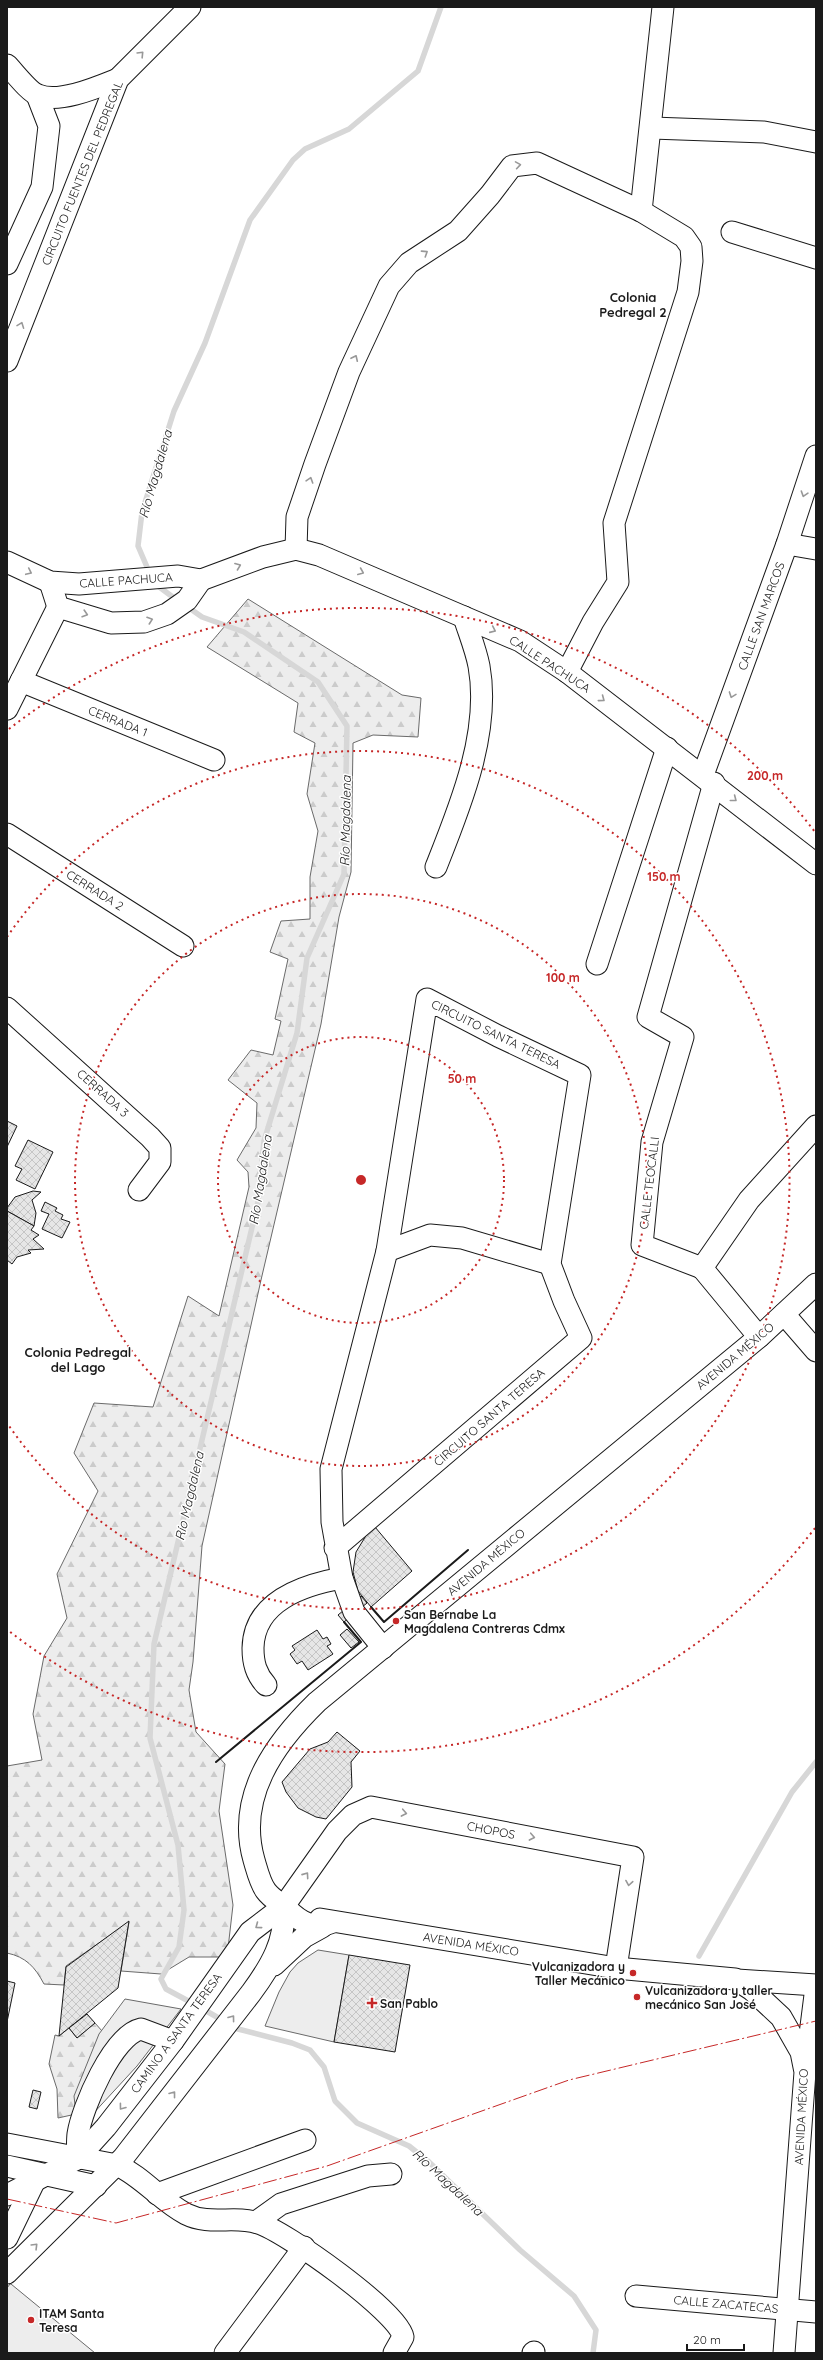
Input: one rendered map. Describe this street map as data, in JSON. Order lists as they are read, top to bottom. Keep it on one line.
{"streets":{"street":["CIRCUITO FUENTES DEL PEDREGAL","CALLE PACHUCA","CALLE SAN MARCOS","CERRADA 1","CERRADA 2","CIRCUITO SANTA TERESA","CERRADA 3","CALLE TEOCALLI","AVENIDA MÉXICO","CHOPOS","CAMINO A SANTA TERESA","CALLE ZACATECAS"]},"crossings":[["CALLE PACHUCA","CALLE SAN MARCOS"],["CALLE SAN MARCOS","CALLE TEOCALLI"],["CIRCUITO SANTA TERESA","AVENIDA MÉXICO"],["AVENIDA MÉXICO","CHOPOS"],["AVENIDA MÉXICO","CAMINO A SANTA TERESA"],["AVENIDA MÉXICO","CALLE ZACATECAS"],["CHOPOS","CAMINO A SANTA TERESA"]],"one_way":["CALLE PACHUCA","CALLE SAN MARCOS"],"districts":["Colonia Pedregal 2","Colonia Pedregal del Lago"],"water":["Río Magdalena"],"places":{"other":["San Bernabe La Magdalena Contreras Cdmx","Vulcanizadora y Taller Mecánico","Vulcanizadora y taller mecánico San José","ITAM Santa Teresa"],"health":["San Pablo"]},"scale_bar":"20 m","rings":["200 m","150 m","100 m","50 m"]}
